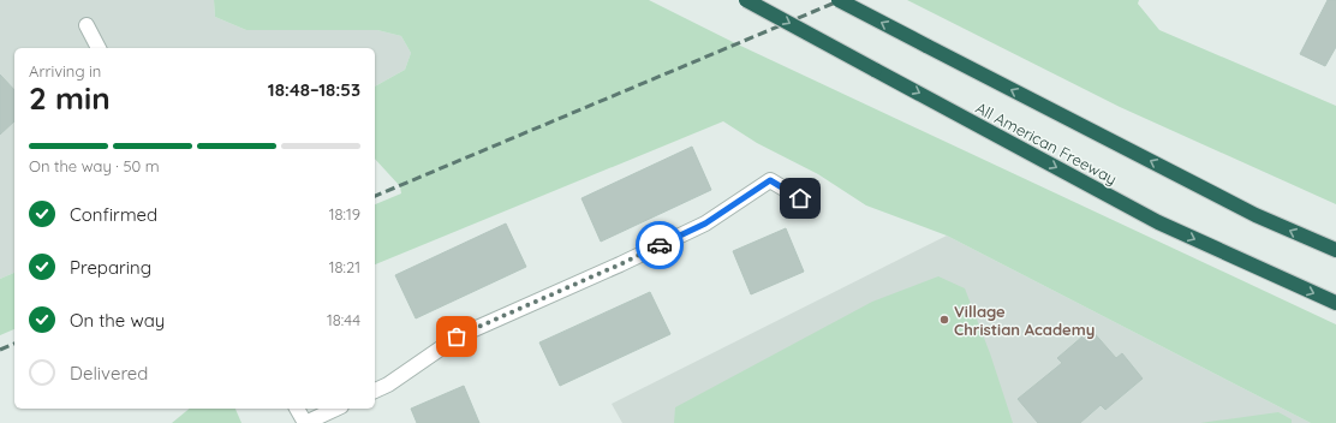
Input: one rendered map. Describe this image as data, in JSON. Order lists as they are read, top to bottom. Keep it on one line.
{"streets":{"highway":["All American Freeway"]},"places":["Village Christian Academy"],"page":{"heading":["2 min","Arriving in","18:48–18:53"],"bar":"On the way · 50 m","list":[["Confirmed","18:19"],["Preparing","18:21"],["On the way","18:44"],"Delivered"]}}
